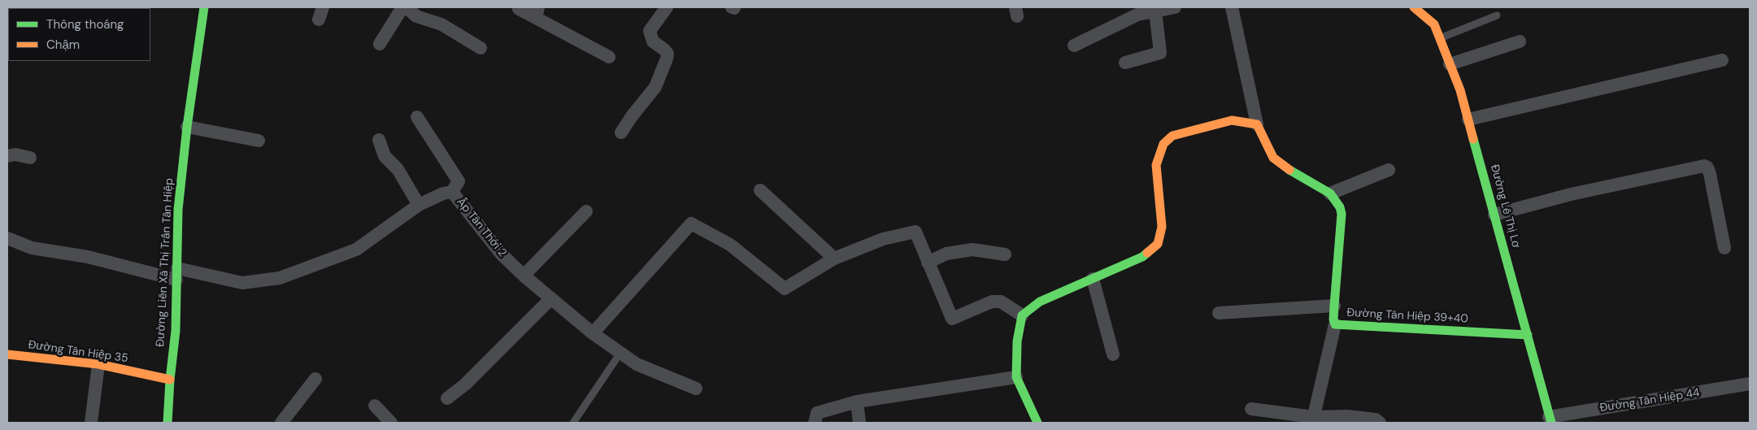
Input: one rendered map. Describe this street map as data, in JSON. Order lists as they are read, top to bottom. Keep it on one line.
{"streets":{"street":["Đường Lê Thị Lơ","Ấp Tân Thới 2","Đường Liên Xã Thị Trấn Tân Hiệp","Đường Tân Hiệp 39+40","Đường Tân Hiệp 35","Đường Tân Hiệp 44"]},"crossings":[["Đường Lê Thị Lơ","Đường Tân Hiệp 39+40"],["Đường Lê Thị Lơ","Đường Tân Hiệp 44"],["Ấp Tân Thới 2","Đường Liên Xã Thị Trấn Tân Hiệp"],["Đường Liên Xã Thị Trấn Tân Hiệp","Đường Tân Hiệp 35"]],"legend":["Thông thoáng","Chậm"]}
